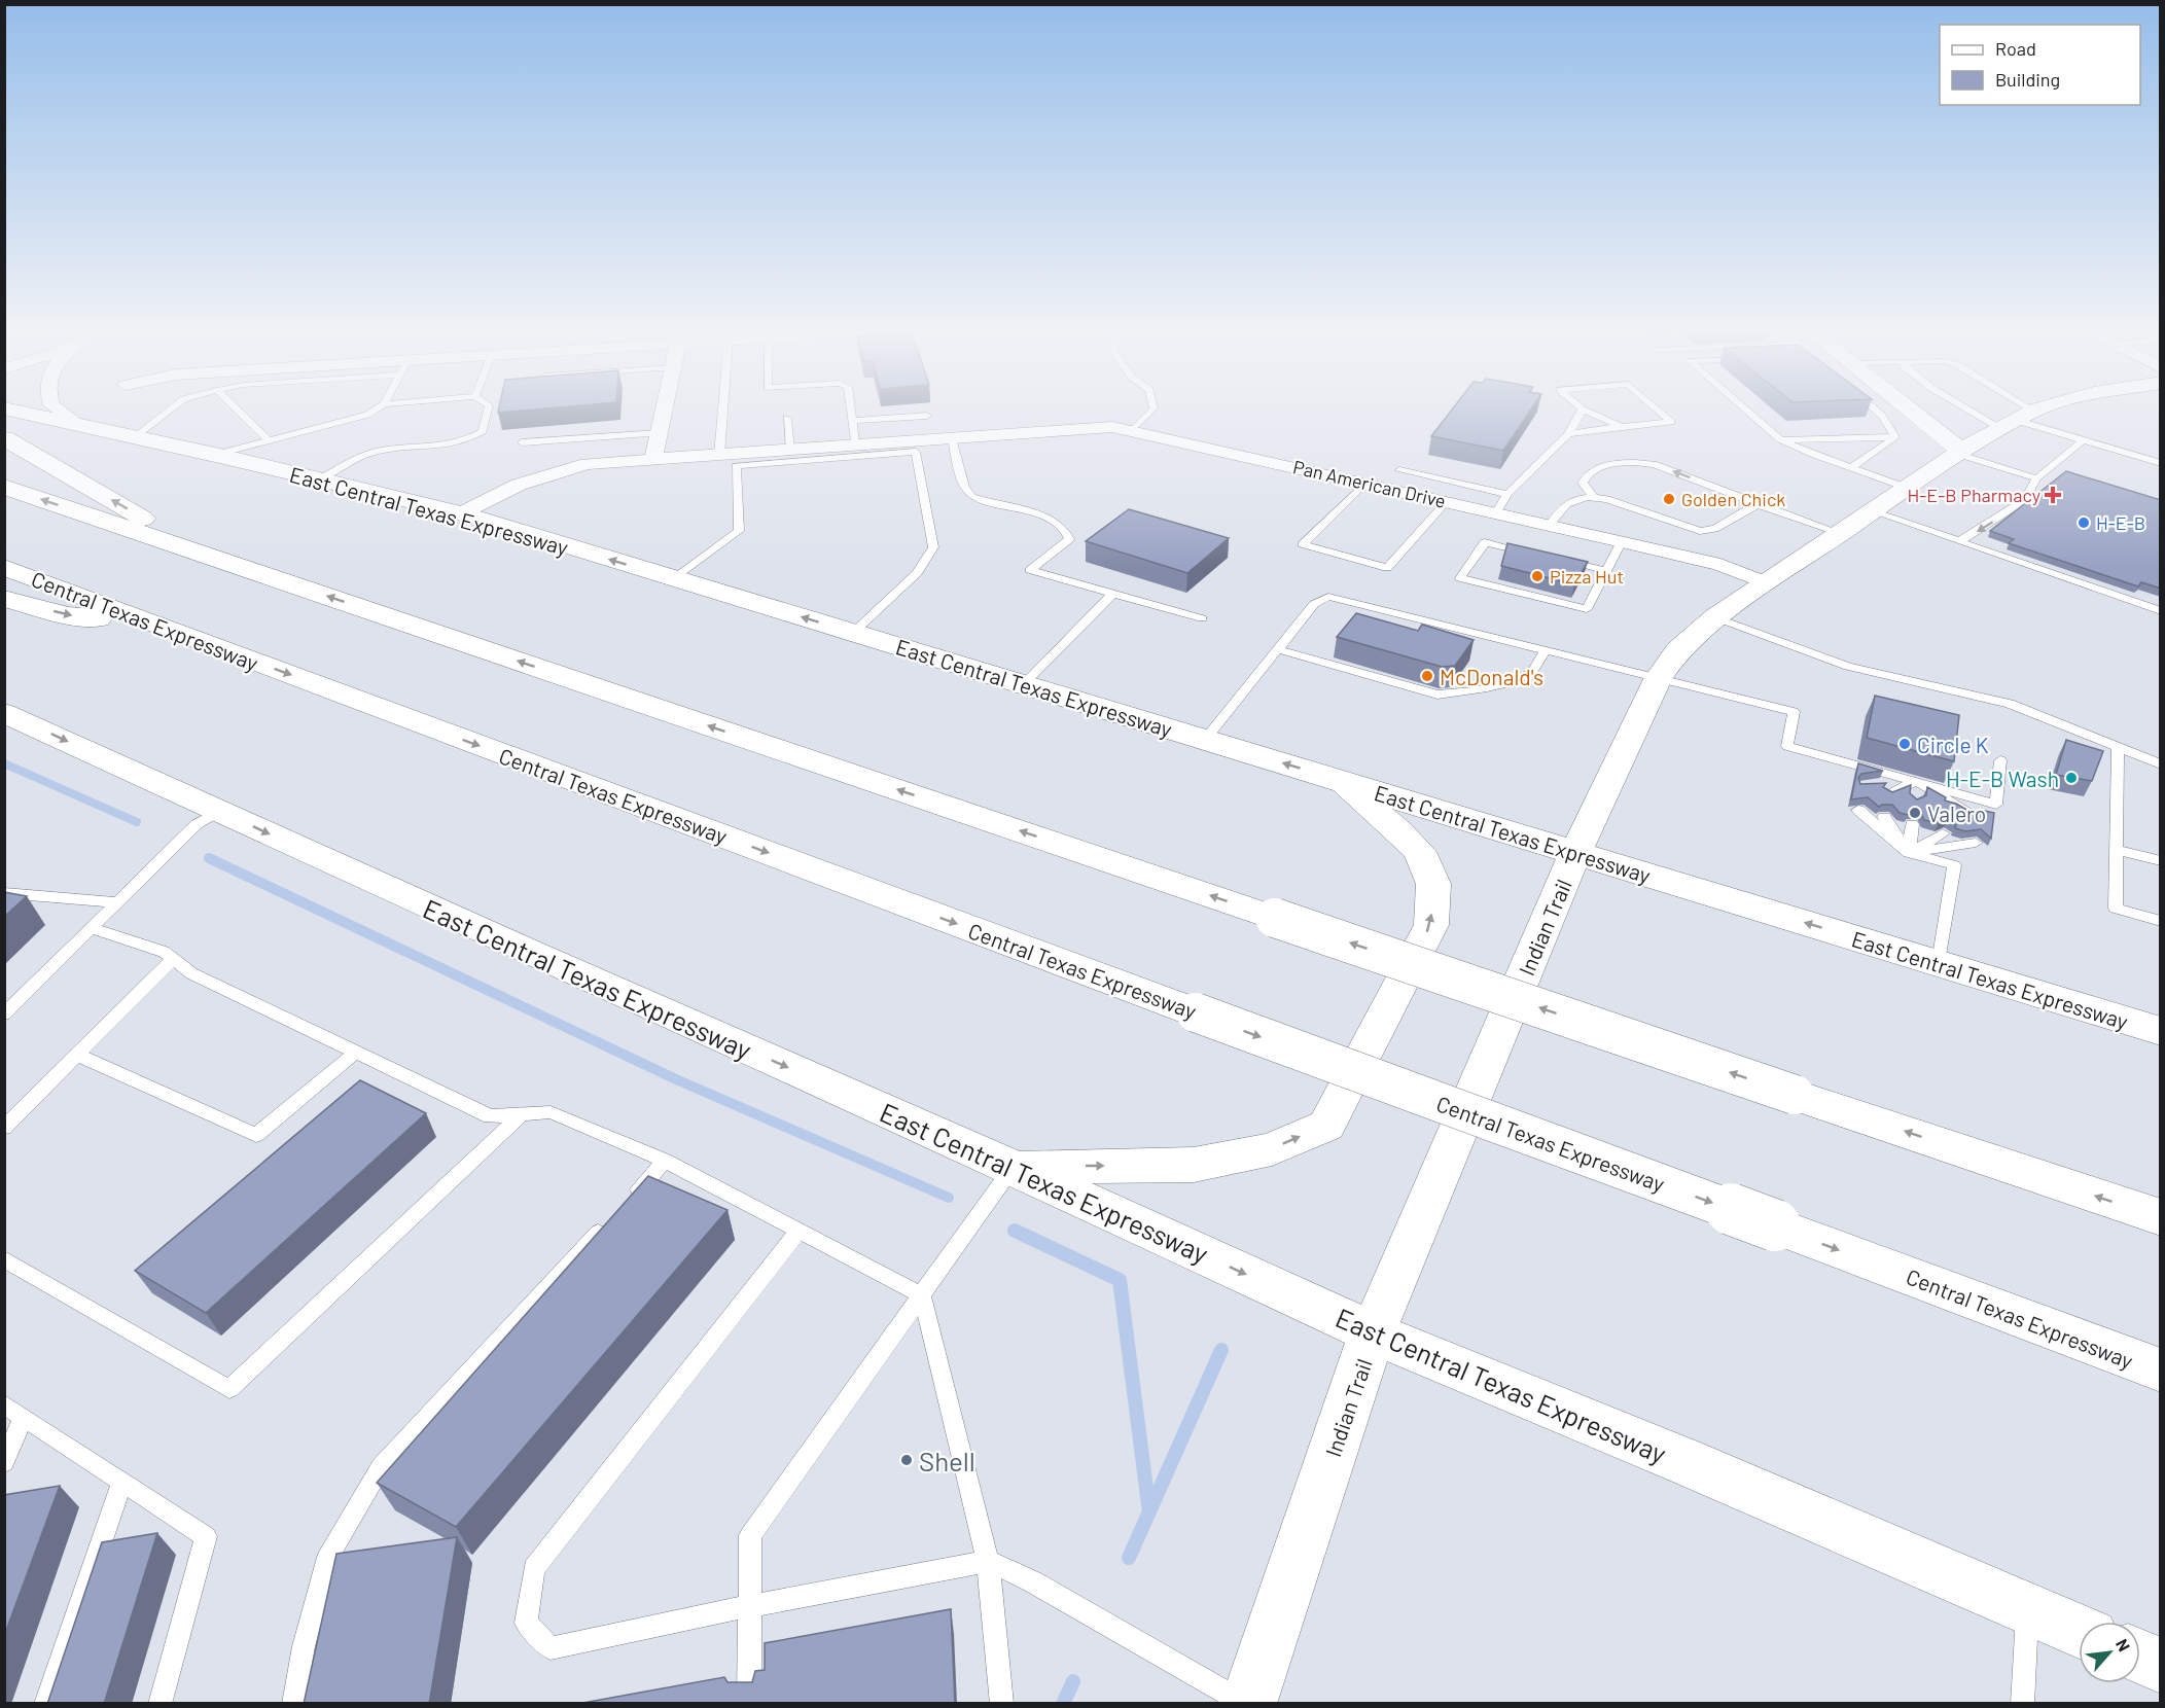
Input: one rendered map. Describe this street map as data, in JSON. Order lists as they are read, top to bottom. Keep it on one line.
{"streets":{"main road":["East Central Texas Expressway","Central Texas Expressway","Indian Trail"],"street":["Pan American Drive"]},"crossings":[["Pan American Drive","East Central Texas Expressway"],["Pan American Drive","Indian Trail"],["East Central Texas Expressway","Indian Trail"]],"places":{"health":["H-E-B Pharmacy"],"other":["Golden Chick","H-E-B","Pizza Hut","McDonald's","Circle K","H-E-B Wash","Valero","Shell"]},"legend":["Road","Building"],"north":"top right"}
